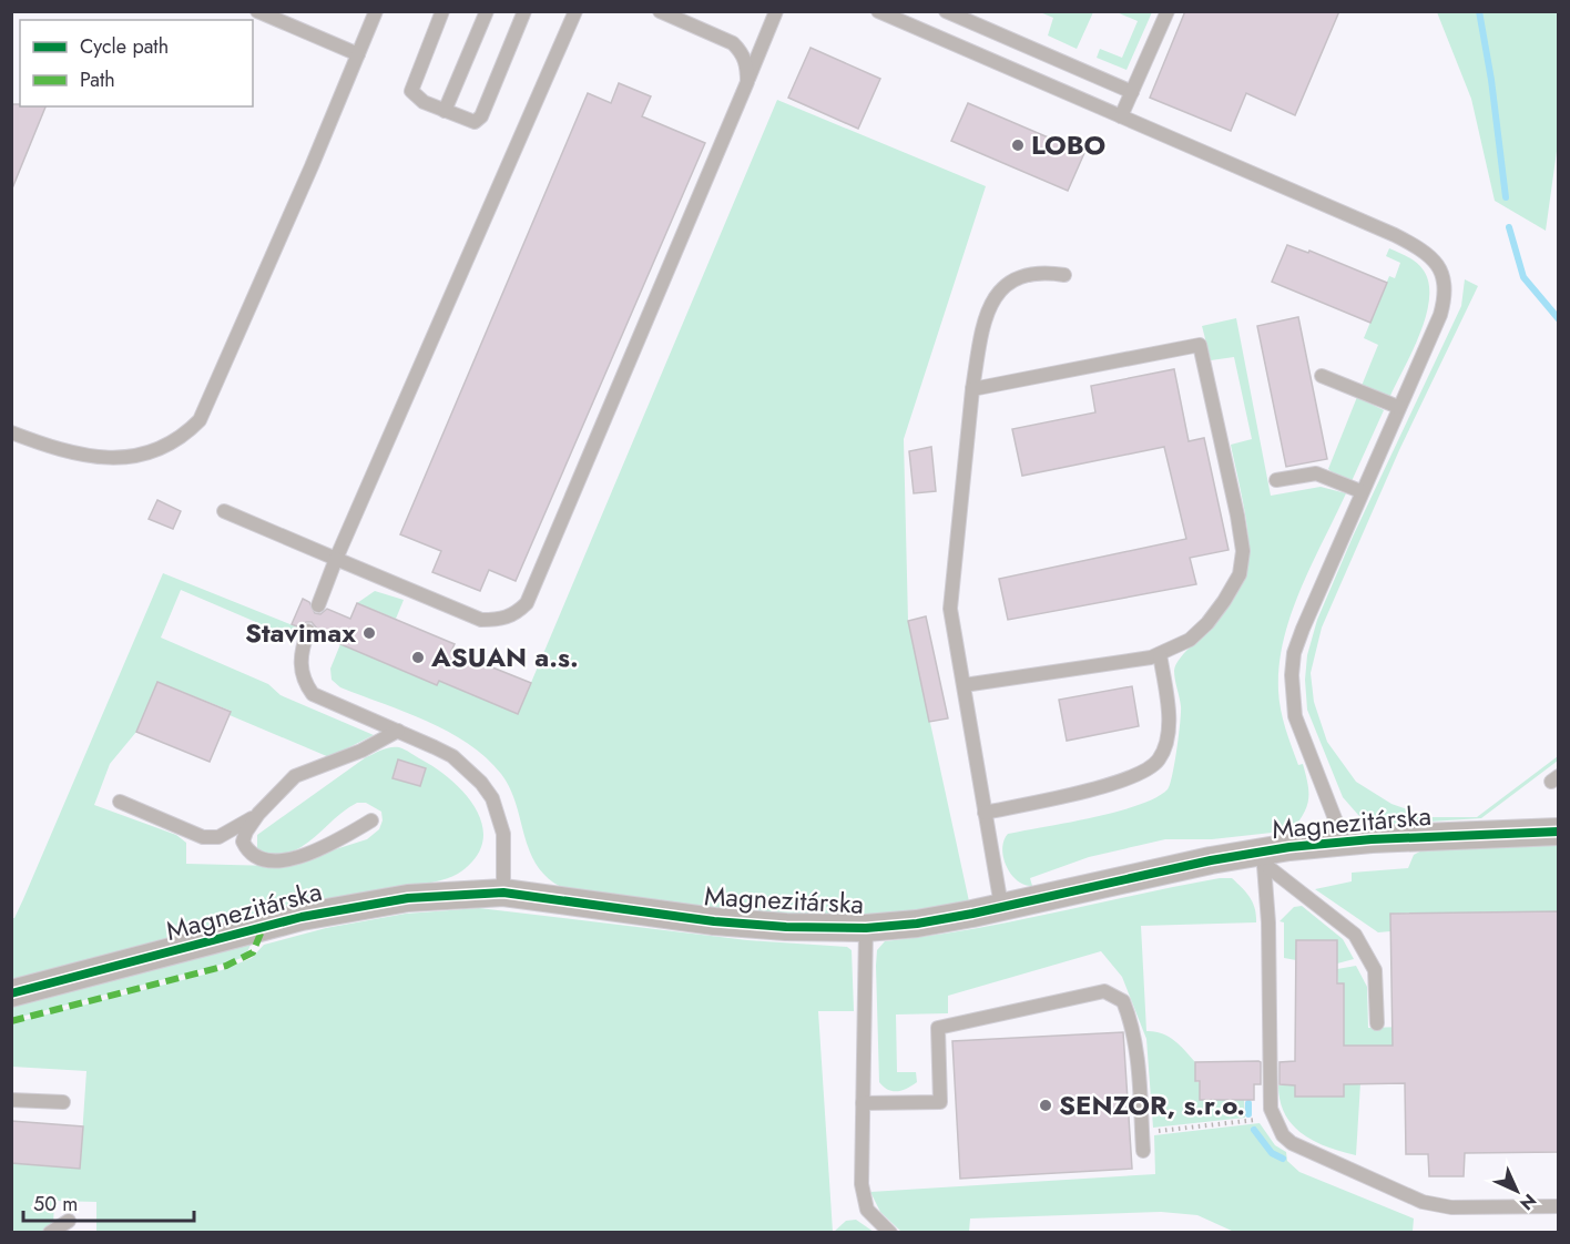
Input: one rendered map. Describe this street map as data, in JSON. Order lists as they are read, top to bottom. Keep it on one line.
{"streets":{"street":["Magnezitárska"]},"places":["LOBO","Stavimax","ASUAN a.s.","SENZOR, s.r.o."],"legend":["Cycle path","Path"],"scale_bar":"50 m","north":"bottom right"}
